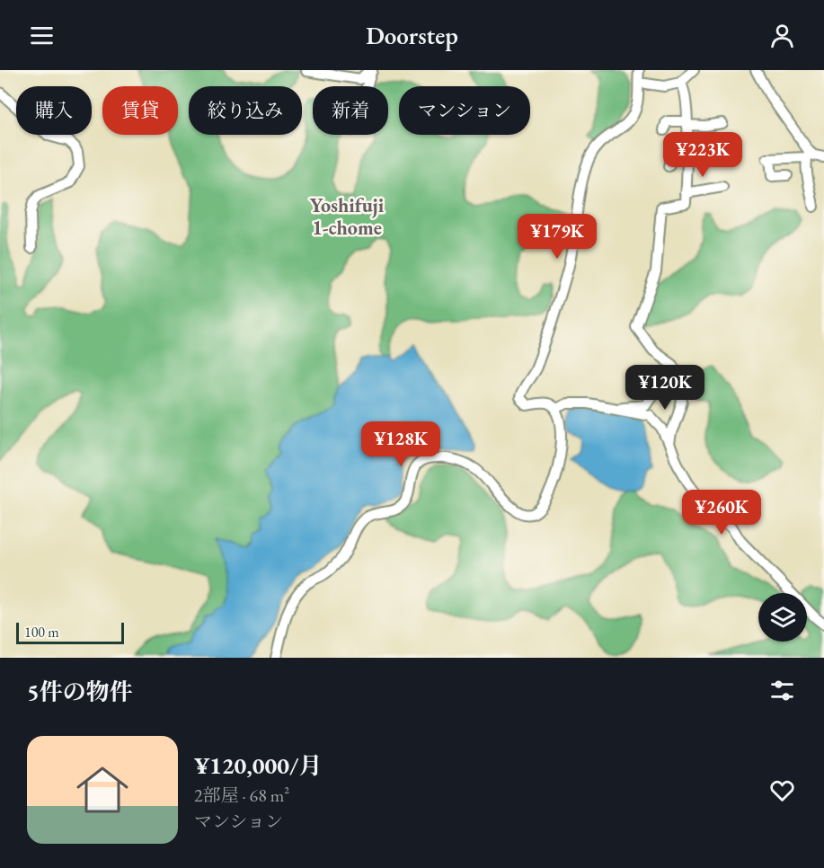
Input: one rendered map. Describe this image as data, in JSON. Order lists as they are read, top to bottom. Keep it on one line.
{"districts":["Yoshifuji 1-chome"],"scale_bar":"100 m","page":{"header":"Doorstep","chip":["購入","賃貸","絞り込み","新着","マンション"],"price":["¥223K","¥179K","¥120K","¥128K","¥260K"],"scale":"100 m","heading":"5件の物件","list":[{"name":"¥120,000/月","note":"2部屋 · 68 m² · マンション"}]}}
